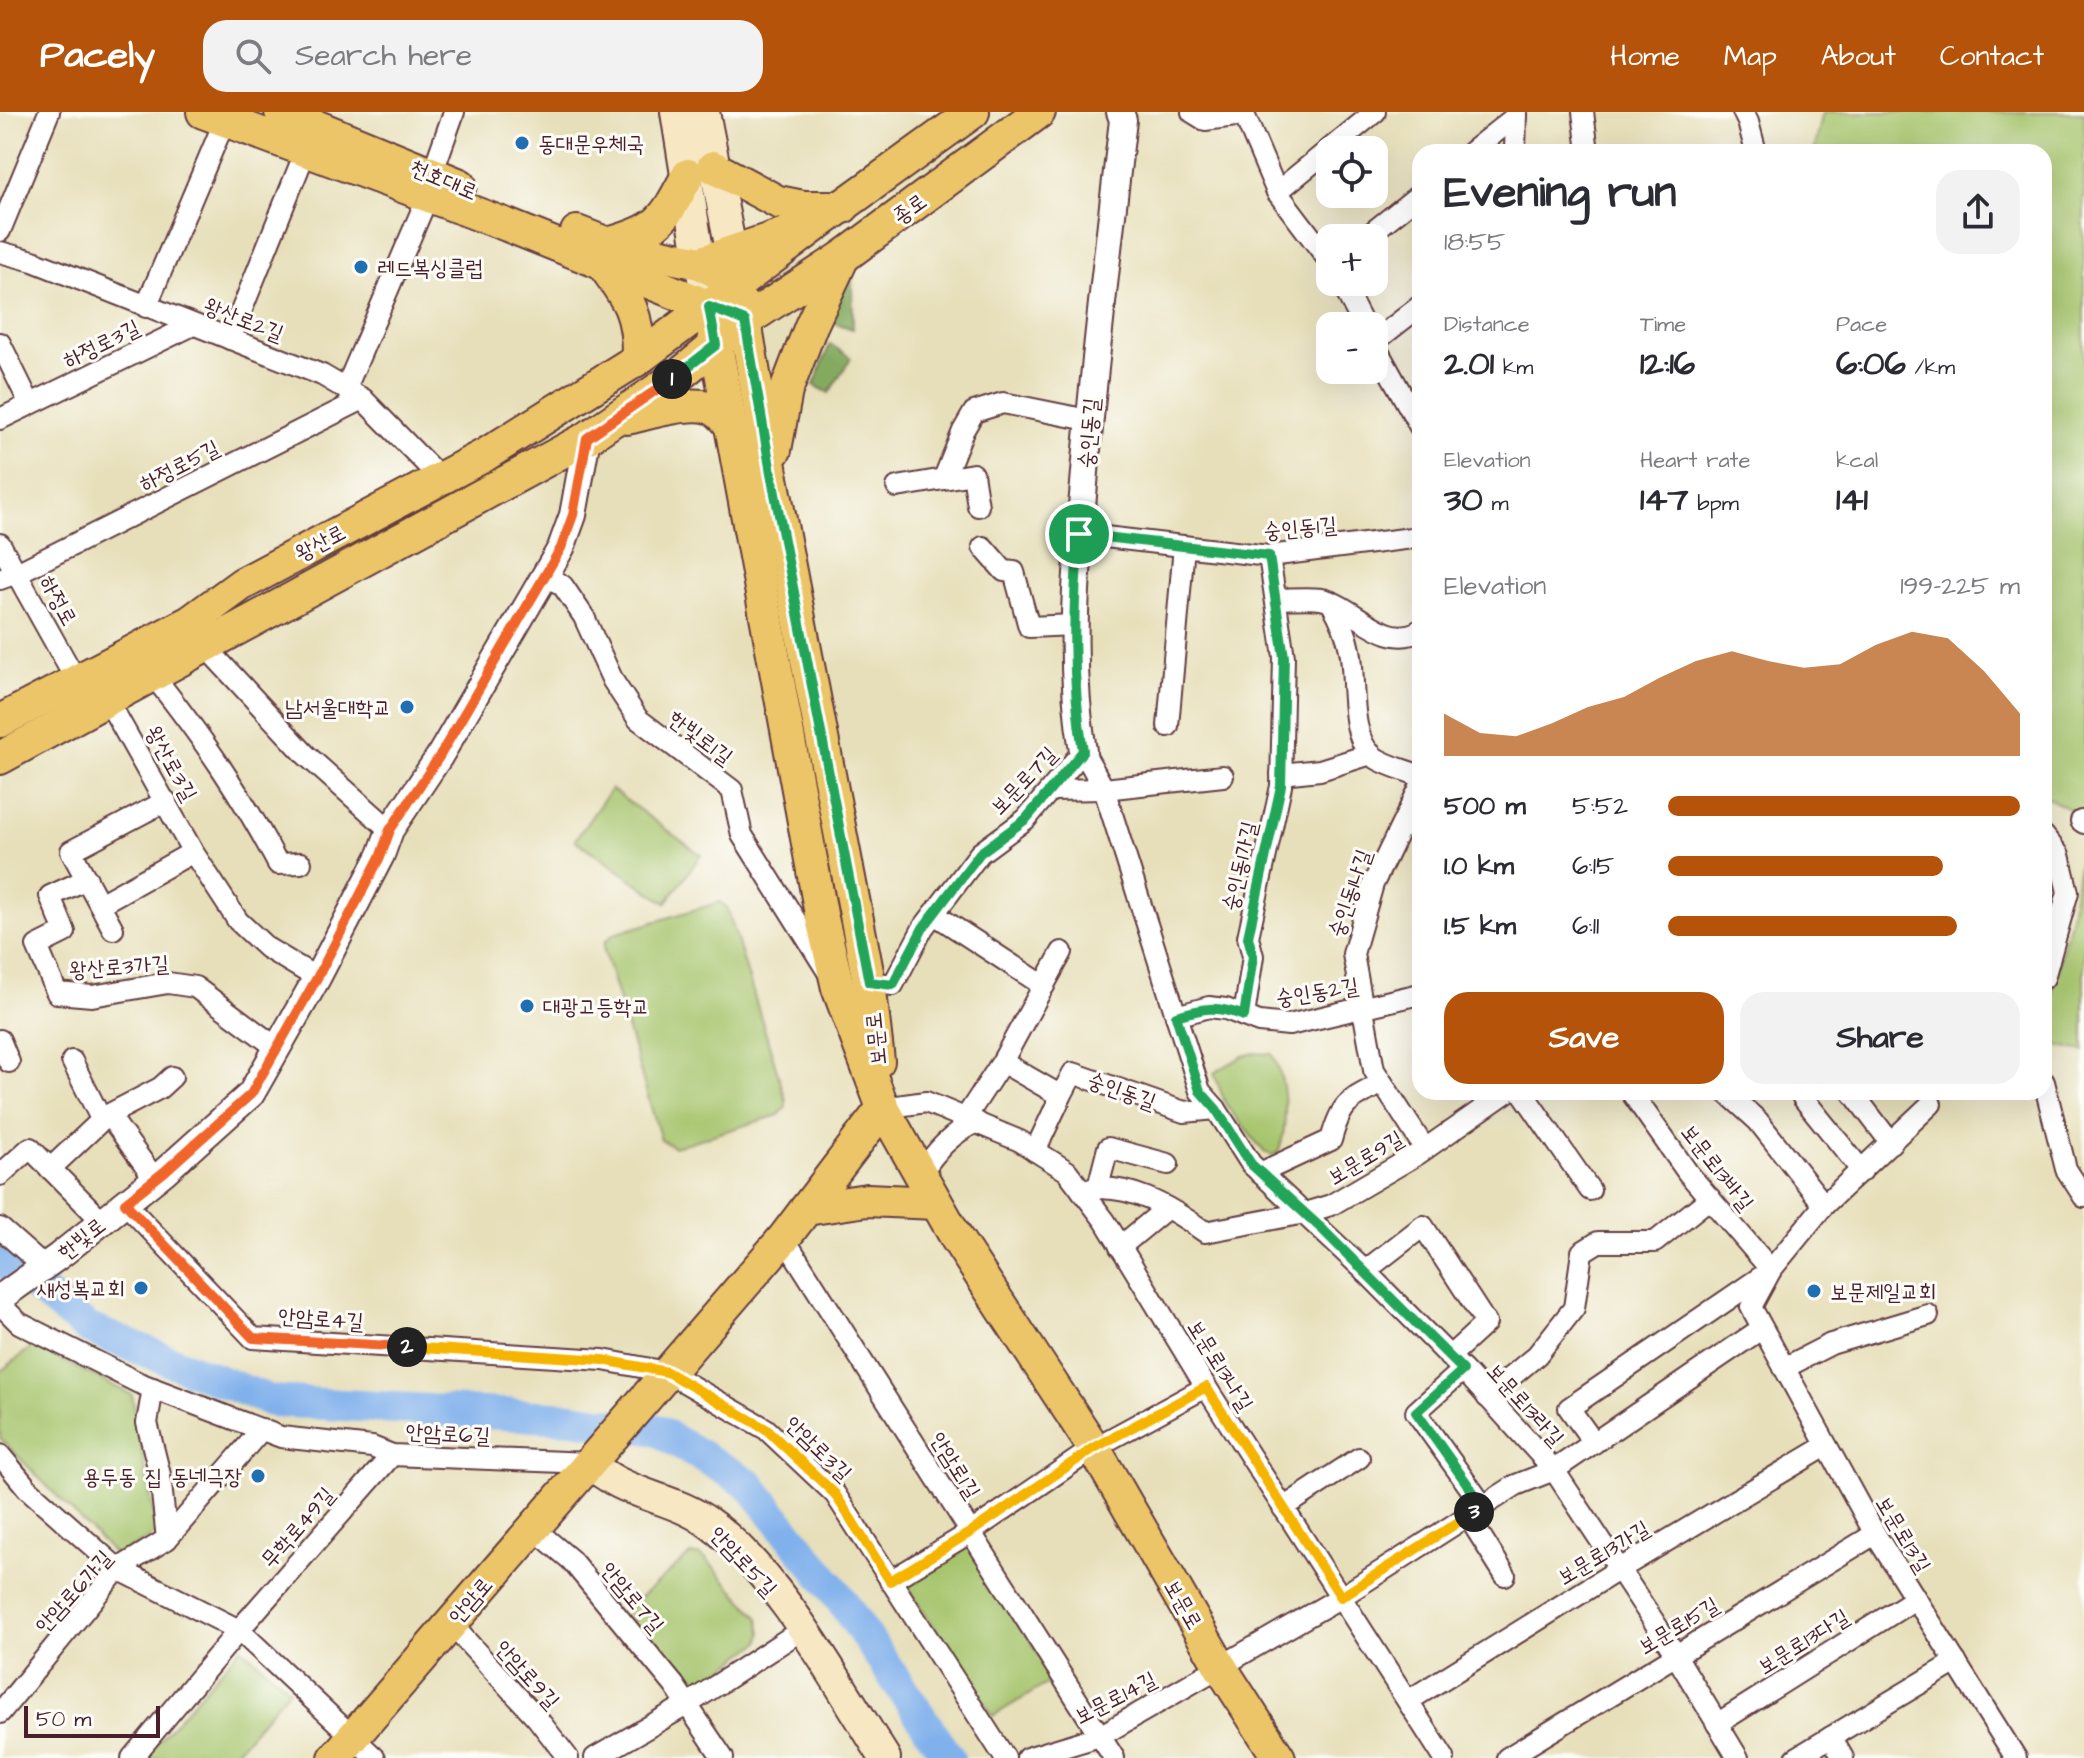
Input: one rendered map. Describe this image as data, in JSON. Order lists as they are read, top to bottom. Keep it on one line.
{"streets":{"main road":["천호대로","종로","왕산로","보문로","안암로5길","안암로"],"street":["왕산로2길","하정로3길","숭인동길","하정로5길","숭인동1길","하정로","한빛로1길","왕산로3길","보문로7길","숭인동1가길","숭인동1나길","왕산로3가길","숭인동2길","보문로9길","보문로13바길","한빛로","안암로4길","보문로13나길","보문로13라길","안암로6길","안암로3길","안암로1길","무학로49길","보문로13길","보문로13가길","안암로6가길","안암로7길","보문로15길","보문로13다길","안암로9길","보문로14길"]},"crossings":[["천호대로","왕산로2길"],["천호대로","하정로5길"],["종로","왕산로"],["종로","보문로"],["왕산로2길","하정로3길"],["왕산로2길","하정로5길"],["왕산로2길","왕산로"],["숭인동길","숭인동1길"],["숭인동길","보문로7길"],["숭인동길","숭인동2길"],["숭인동길","보문로9길"],["숭인동길","보문로13라길"],["하정로5길","하정로"],["숭인동1길","숭인동1가길"],["왕산로","하정로"],["왕산로","왕산로3길"],["왕산로","보문로"],["왕산로","한빛로"],["한빛로1길","보문로7길"],["한빛로1길","보문로"],["한빛로1길","한빛로"],["왕산로3길","왕산로3가길"],["왕산로3길","한빛로"],["보문로7길","보문로"],["숭인동1가길","숭인동2길"],["숭인동1나길","숭인동2길"],["숭인동1나길","보문로9길"],["왕산로3가길","한빛로"],["보문로","보문로13나길"],["보문로","보문로14길"],["보문로9길","보문로13나길"],["보문로9길","보문로13라길"],["보문로13바길","보문로13길"],["한빛로","안암로4길"],["한빛로","안암로6길"],["안암로4길","안암로3길"],["안암로4길","안암로"],["안암로6길","무학로49길"],["안암로6길","안암로5길"],["안암로6길","안암로"],["안암로3길","안암로"],["안암로1길","보문로14길"],["무학로49길","안암로"],["보문로13길","보문로13가길"],["보문로13길","보문로15길"],["보문로13길","보문로13다길"],["안암로5길","안암로"],["안암로7길","안암로"],["안암로","안암로9길"]],"places":["동대문우체국","레드복싱클럽","남서울대학교","대광고등학교","새성복교회","보문제일교회","용두동 집 동네극장"],"scale_bar":"50 m","page":{"header":"Pacely","search":"Search here","nav":["Home","Map","About","Contact"],"map_buttons":["+","−"],"heading":["Evening run","18:55"],"stats":[["Distance","2.01 km"],["Time","12:16"],["Pace","6:06 /km"],["Elevation","30 m"],["Heart rate","147 bpm"],["kcal","141"]],"pins":["1","2","3"],"chart":["Elevation","199–225 m"],"list":[{"name":"500 m","note":"5:52"},{"name":"1.0 km","note":"6:15"},{"name":"1.5 km","note":"6:11"}],"buttons":["Save","Share"],"scale":"50 m"}}
